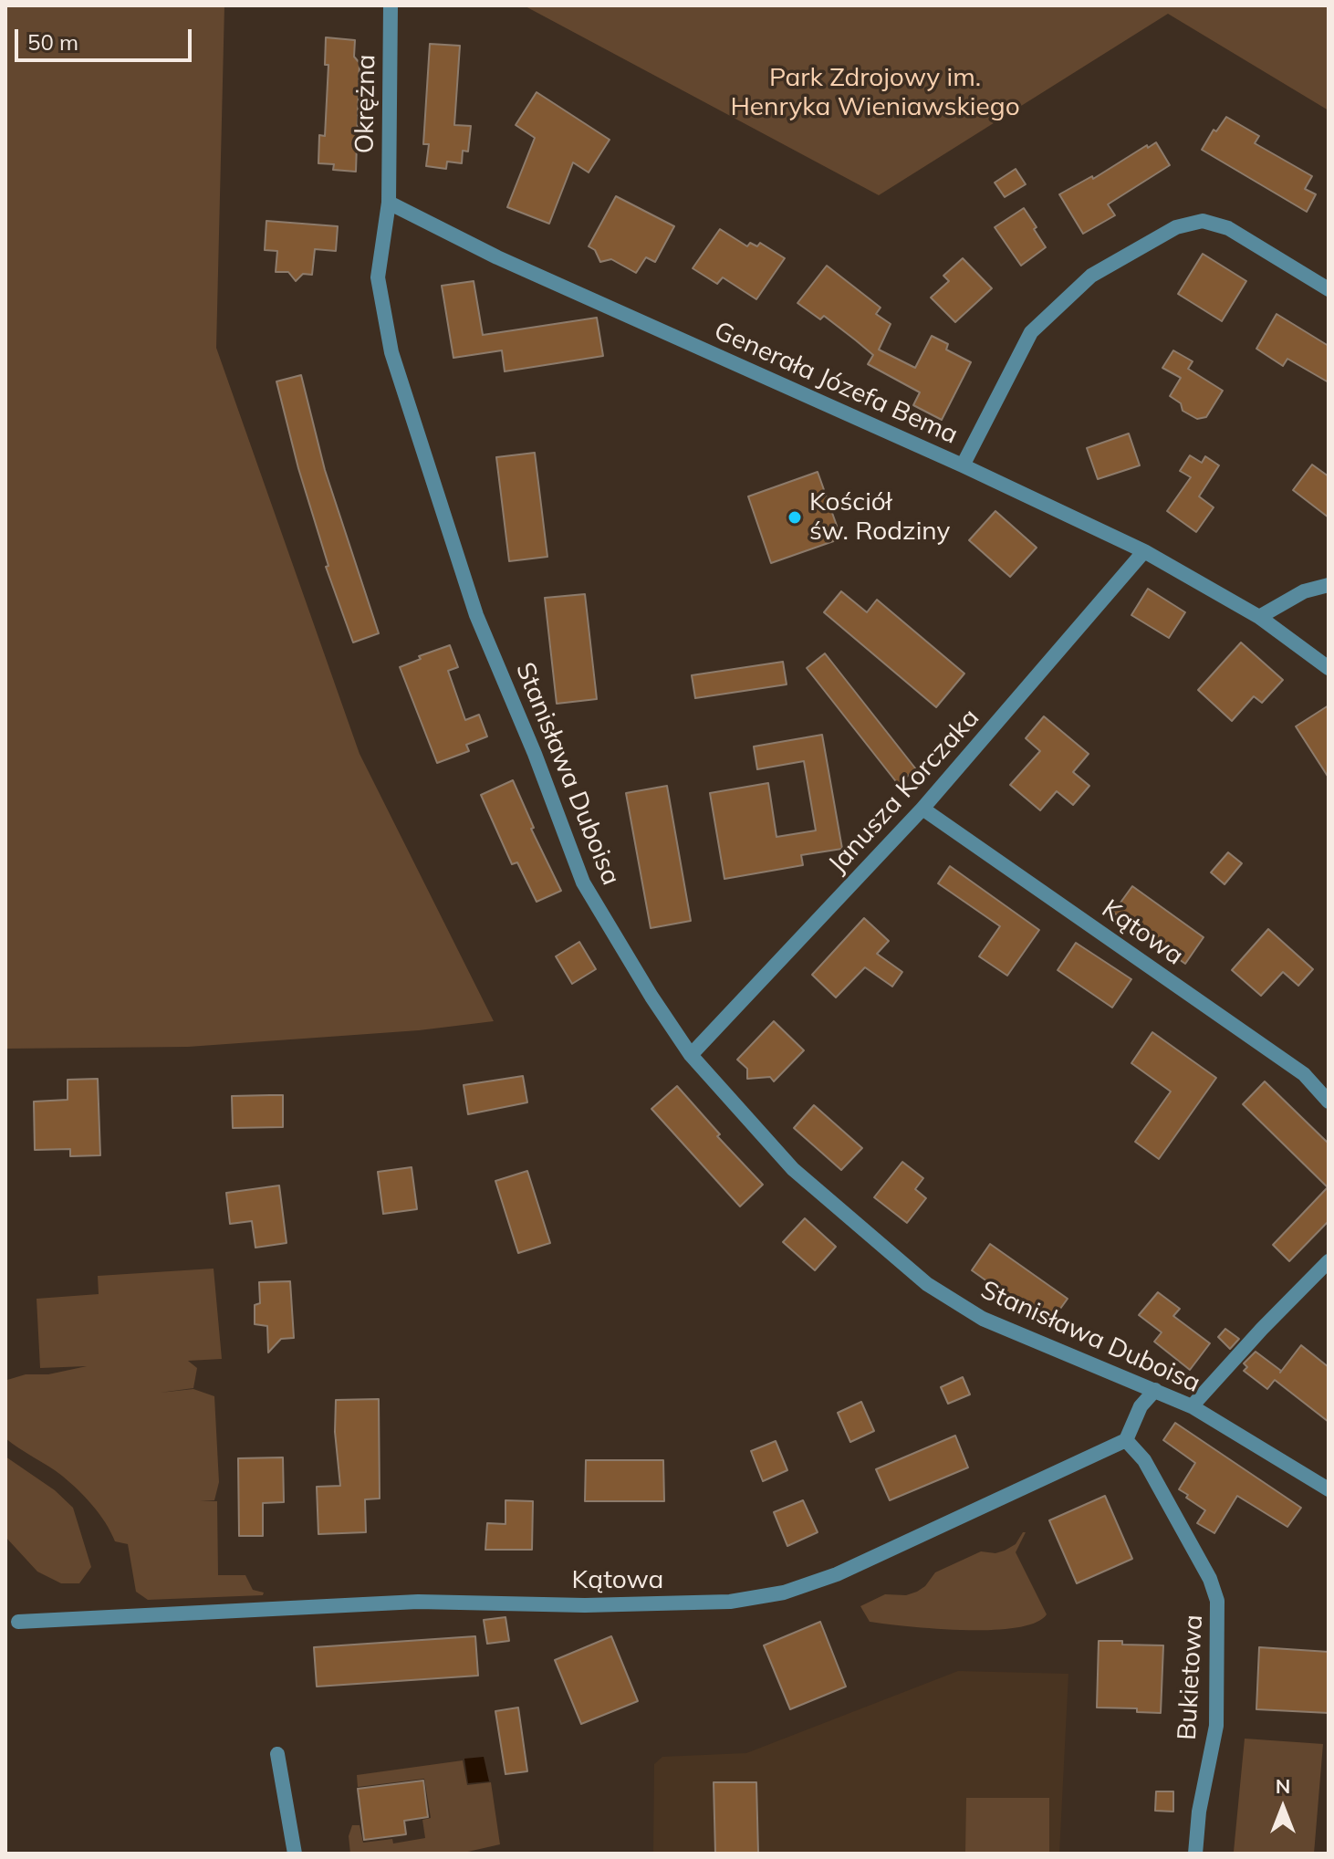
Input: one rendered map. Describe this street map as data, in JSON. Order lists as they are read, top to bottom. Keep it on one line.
{"streets":{"street":["Okrężna","Generała Józefa Bema","Stanisława Duboisa","Janusza Korczaka","Kątowa","Bukietowa"]},"crossings":[["Okrężna","Generała Józefa Bema"],["Okrężna","Stanisława Duboisa"],["Generała Józefa Bema","Stanisława Duboisa"],["Generała Józefa Bema","Janusza Korczaka"],["Stanisława Duboisa","Janusza Korczaka"],["Janusza Korczaka","Kątowa"],["Kątowa","Bukietowa"]],"parks":["Park Zdrojowy im. Henryka Wieniawskiego"],"places":["Kościół św. Rodziny"],"scale_bar":"50 m","north":"top"}
